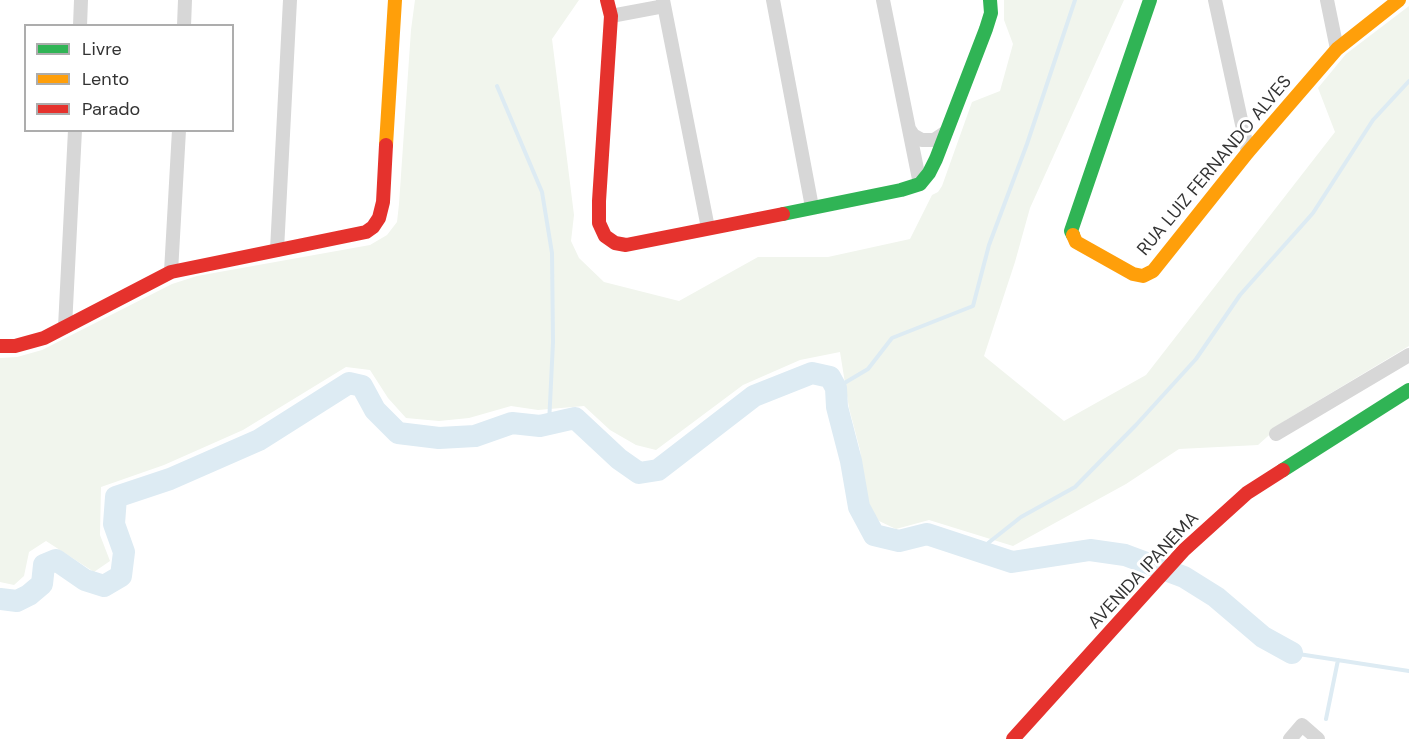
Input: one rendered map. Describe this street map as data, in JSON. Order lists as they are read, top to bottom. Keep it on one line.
{"streets":{"street":["RUA LUIZ FERNANDO ALVES","AVENIDA IPANEMA"]},"legend":["Livre","Lento","Parado"]}
